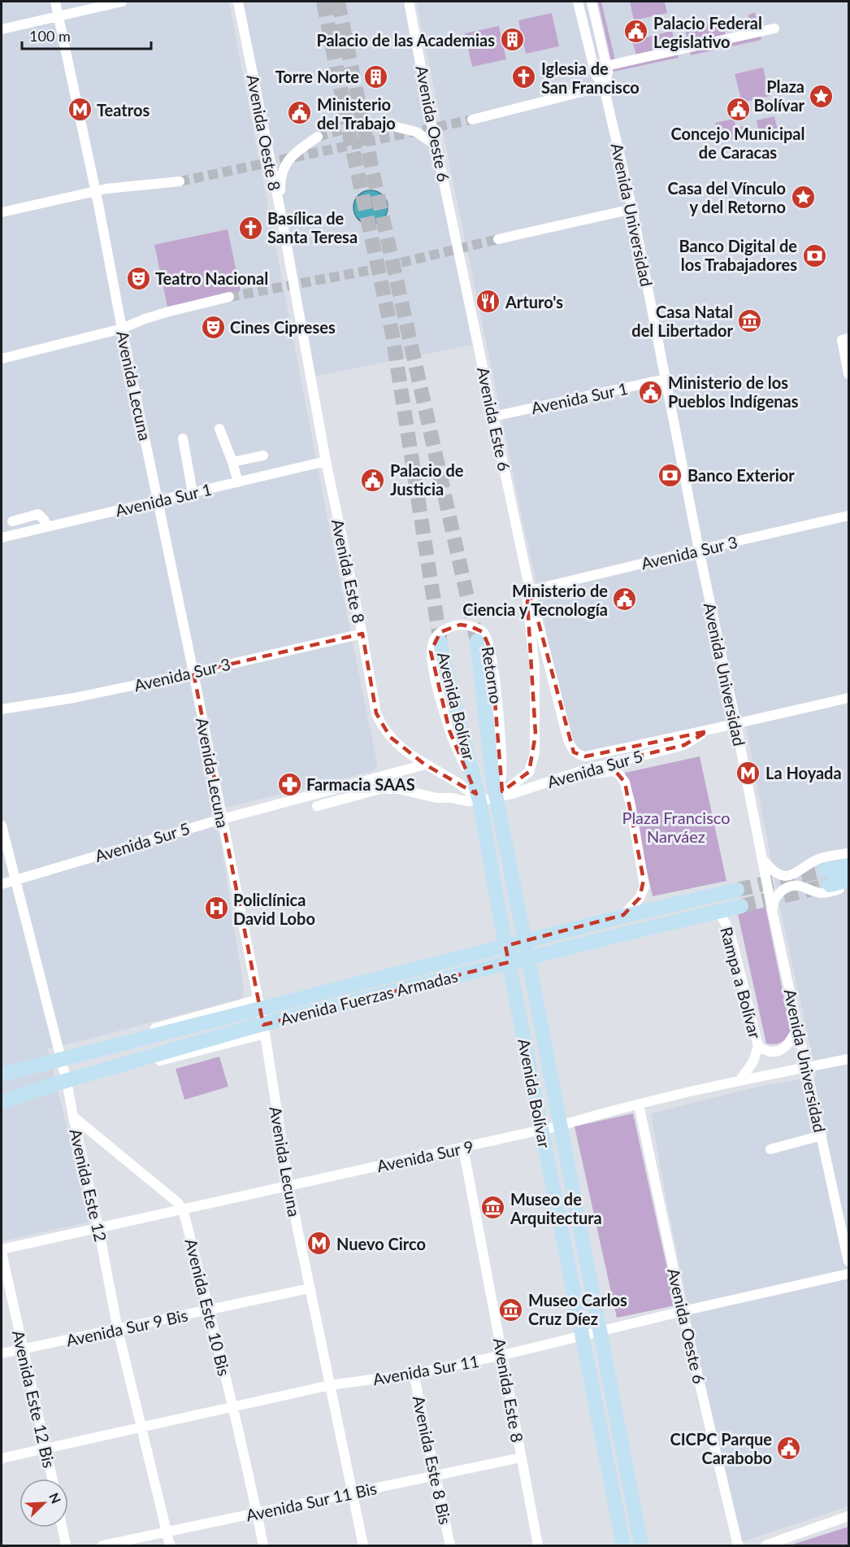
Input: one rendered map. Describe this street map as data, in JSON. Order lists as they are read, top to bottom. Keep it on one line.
{"streets":{"main road":["Avenida Bolívar","Avenida Fuerzas Armadas"],"street":["Avenida Oeste 6","Avenida Oeste 8","Avenida Universidad","Avenida Lecuna","Avenida Sur 1","Avenida Este 6","Avenida Sur 3","Avenida Este 8","Retorno","Avenida Sur 5","Rampa a Bolívar","Avenida Sur 9","Avenida Este 12","Avenida Este 10 Bis","Avenida Sur 9 Bis","Avenida Sur 11","Avenida Este 12 Bis","Avenida Este 8 Bis","Avenida Sur 11 Bis"]},"crossings":[["Avenida Oeste 6","Avenida Este 6"],["Avenida Oeste 6","Avenida Sur 9"],["Avenida Oeste 6","Avenida Sur 11"],["Avenida Oeste 8","Avenida Este 8"],["Avenida Universidad","Avenida Sur 1"],["Avenida Universidad","Avenida Sur 3"],["Avenida Universidad","Avenida Sur 5"],["Avenida Universidad","Avenida Sur 9"],["Avenida Lecuna","Avenida Sur 1"],["Avenida Lecuna","Avenida Sur 3"],["Avenida Lecuna","Avenida Sur 5"],["Avenida Lecuna","Avenida Sur 9"],["Avenida Lecuna","Avenida Sur 9 Bis"],["Avenida Lecuna","Avenida Sur 11"],["Avenida Lecuna","Avenida Sur 11 Bis"],["Avenida Sur 1","Avenida Este 6"],["Avenida Sur 1","Avenida Este 8"],["Avenida Este 6","Avenida Sur 3"],["Avenida Este 6","Retorno"],["Avenida Este 6","Avenida Bolívar"],["Avenida Este 6","Avenida Sur 5"],["Avenida Sur 3","Avenida Este 8"],["Avenida Este 8","Retorno"],["Avenida Este 8","Avenida Bolívar"],["Avenida Este 8","Avenida Sur 5"],["Avenida Este 8","Avenida Sur 9"],["Avenida Este 8","Avenida Sur 11"],["Avenida Este 8","Avenida Sur 11 Bis"],["Retorno","Avenida Bolívar"],["Retorno","Avenida Sur 5"],["Avenida Bolívar","Avenida Sur 5"],["Avenida Bolívar","Avenida Sur 9"],["Avenida Bolívar","Avenida Sur 11"],["Avenida Sur 5","Avenida Este 12"],["Rampa a Bolívar","Avenida Fuerzas Armadas"],["Rampa a Bolívar","Avenida Sur 9"],["Avenida Fuerzas Armadas","Avenida Este 12"],["Avenida Sur 9","Avenida Este 12"],["Avenida Sur 9","Avenida Este 10 Bis"],["Avenida Sur 9","Avenida Este 12 Bis"],["Avenida Este 12","Avenida Sur 9 Bis"],["Avenida Este 12","Avenida Sur 11"],["Avenida Este 12","Avenida Sur 11 Bis"],["Avenida Este 10 Bis","Avenida Sur 9 Bis"],["Avenida Este 10 Bis","Avenida Sur 11"],["Avenida Este 10 Bis","Avenida Sur 11 Bis"],["Avenida Sur 9 Bis","Avenida Este 12 Bis"],["Avenida Sur 11","Avenida Este 12 Bis"],["Avenida Sur 11","Avenida Este 8 Bis"],["Avenida Este 8 Bis","Avenida Sur 11 Bis"]],"parks":["Plaza Francisco Narváez"],"places":{"public building":["Palacio Federal Legislativo","Concejo Municipal de Caracas","Ministerio del Trabajo","Ministerio de los Pueblos Indígenas","Palacio de Justicia","Ministerio de Ciencia y Tecnología","CICPC Parque Carabobo"],"building":["Palacio de las Academias","Torre Norte"],"church":["Iglesia de San Francisco","Basílica de Santa Teresa"],"place":["Plaza Bolívar","Casa del Vínculo y del Retorno"],"metro station":["Teatros","La Hoyada","Nuevo Circo"],"bank":["Banco Digital de los Trabajadores","Banco Exterior"],"theatre":["Teatro Nacional","Cines Cipreses"],"restaurant":["Arturo's"],"museum":["Casa Natal del Libertador","Museo de Arquitectura","Museo Carlos Cruz Díez"],"pharmacy":["Farmacia SAAS"],"hospital":["Policlínica David Lobo"]},"scale_bar":"100 m","north":"top right"}
